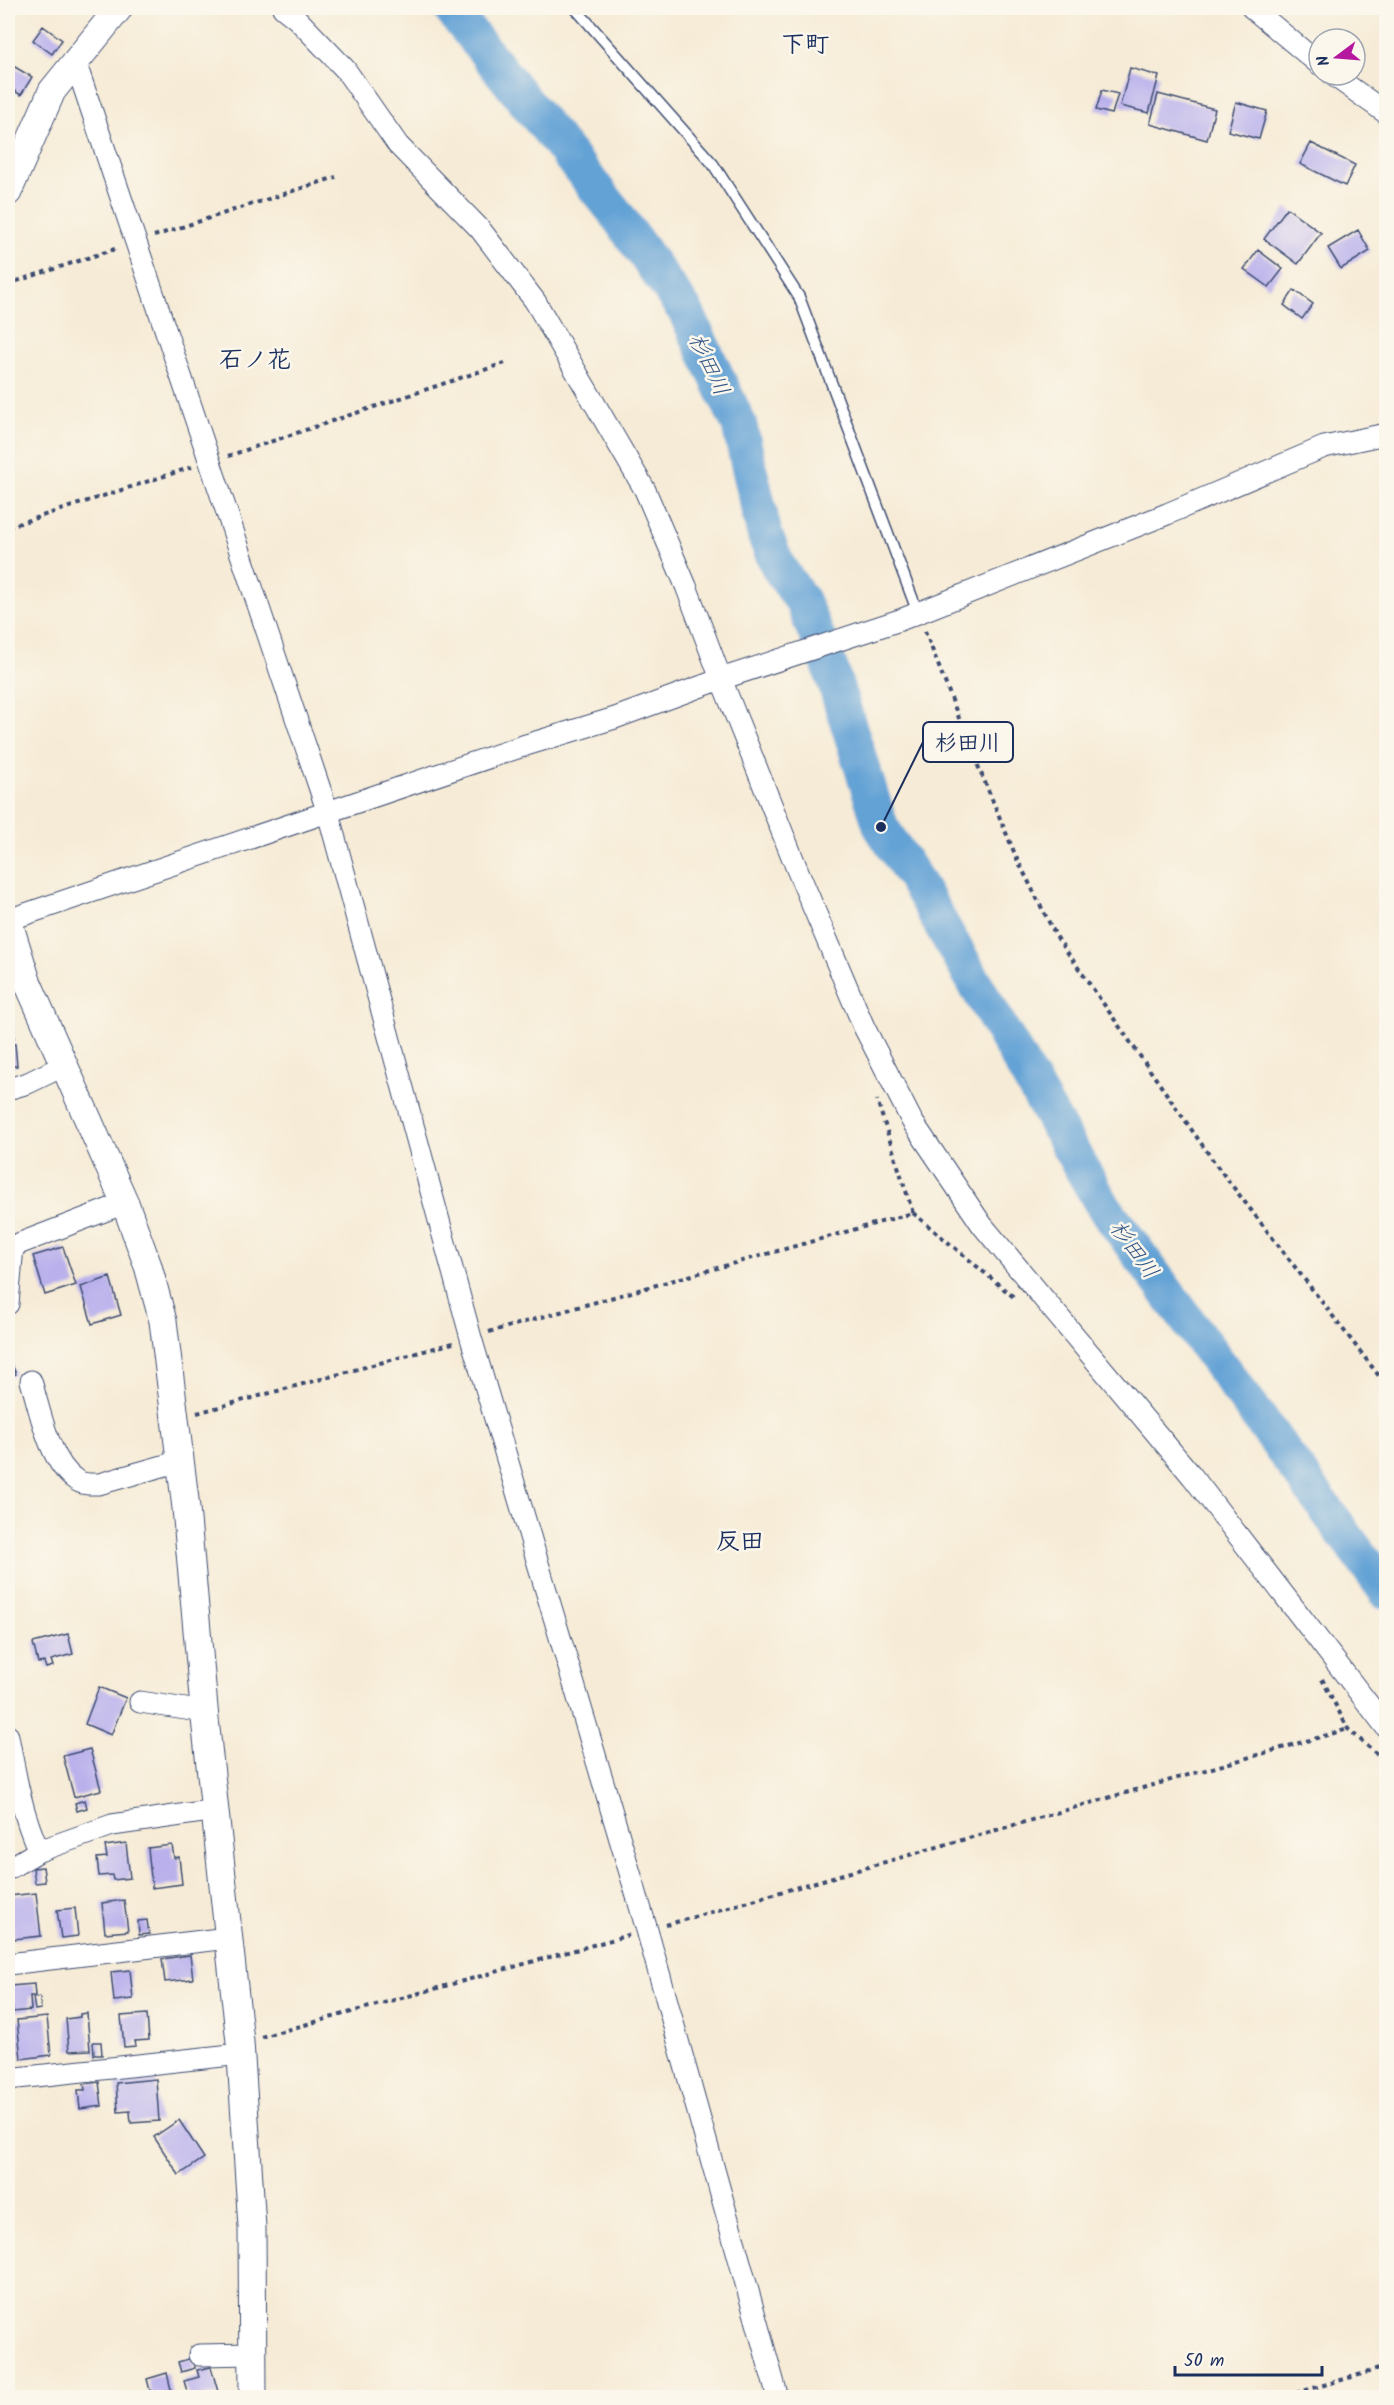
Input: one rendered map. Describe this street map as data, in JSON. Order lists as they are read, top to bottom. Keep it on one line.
{"districts":["下町","石ノ花","反田"],"water":["杉田川"],"places":["杉田川"],"scale_bar":"50 m","north":"left"}
